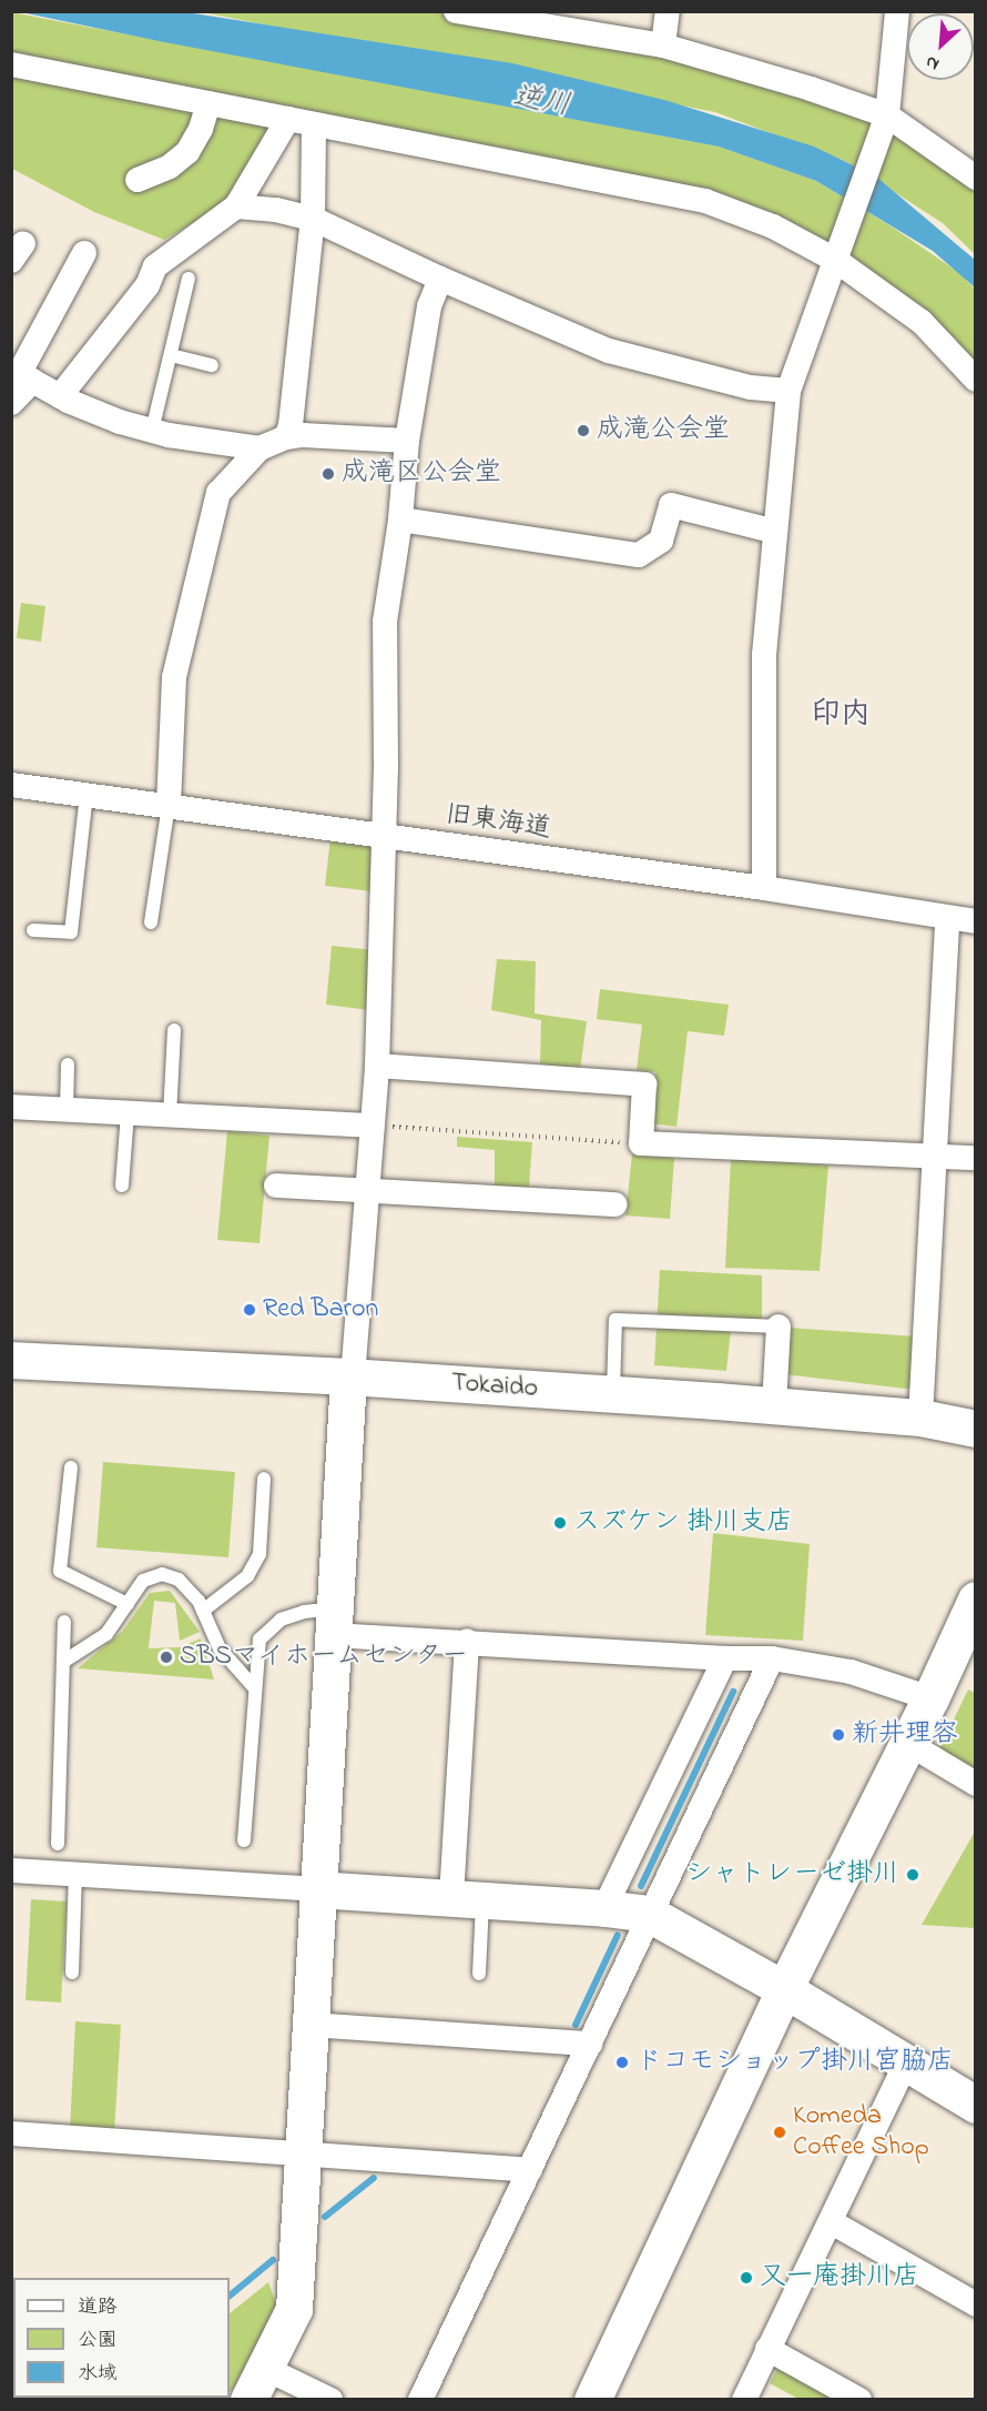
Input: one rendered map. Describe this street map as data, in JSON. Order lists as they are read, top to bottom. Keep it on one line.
{"streets":{"street":["旧東海道","Tokaido"]},"districts":["印内"],"water":["逆川"],"places":["成滝公会堂","成滝区公会堂","Red Baron","スズケン 掛川支店","SBSマイホームセンター","新井理容","シャトレーゼ掛川","ドコモショップ掛川宮脇店","Komeda Coffee Shop","又一庵掛川店"],"legend":["道路","公園","水域"],"north":"bottom left"}
